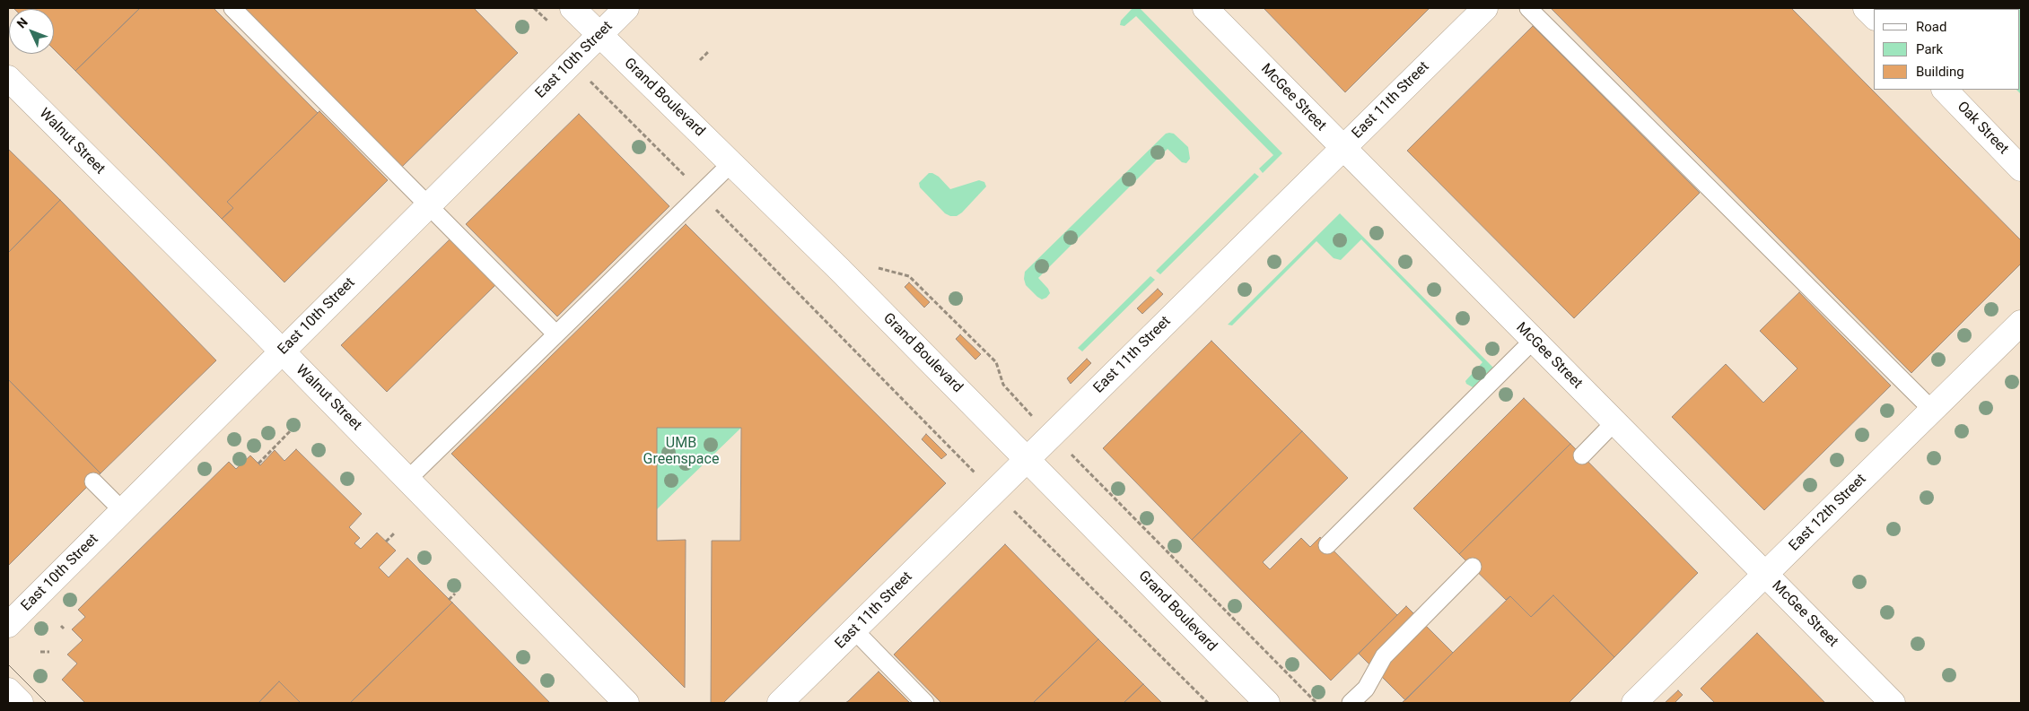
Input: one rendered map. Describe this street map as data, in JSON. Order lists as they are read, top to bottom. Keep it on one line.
{"streets":{"street":["East 10th Street","Grand Boulevard","McGee Street","East 11th Street","Oak Street","Walnut Street","East 12th Street"]},"crossings":[["East 10th Street","Grand Boulevard"],["East 10th Street","Walnut Street"],["Grand Boulevard","East 11th Street"],["McGee Street","East 11th Street"],["McGee Street","East 12th Street"]],"parks":["UMB Greenspace"],"legend":["Road","Park","Building"],"north":"top left"}
